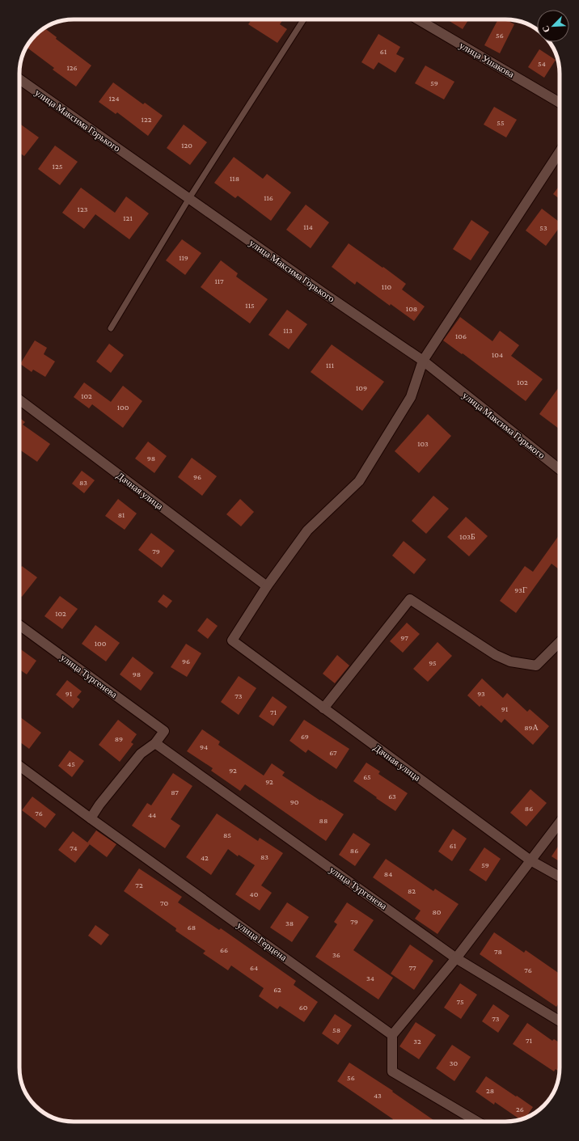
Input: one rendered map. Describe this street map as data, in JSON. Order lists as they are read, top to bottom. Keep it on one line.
{"streets":{"street":["улица Ушакова","улица Максима Горького","Дачная улица","улица Тургенева","улица Герцена"]},"house_numbers":["56","61","54","126","59","124","122","55","120","125","118","116","123","121","114","53","119","117","110","115","108","113","106","104","111","102","109","102","100","103","98","96","83","81","103Б","79","93Г","102","97","100","96","95","98","91","93","73","91","71","89А","69","89","94","67","45","92","65","92","87","63","90","86","76","44","88","85","61","74","86","83","42","59","84","72","82","40","70","80","79","38","68","66","78","36","64","77","76","34","62","75","60","73","58","71","32","30","56","28","43","26"],"north":"bottom left"}
